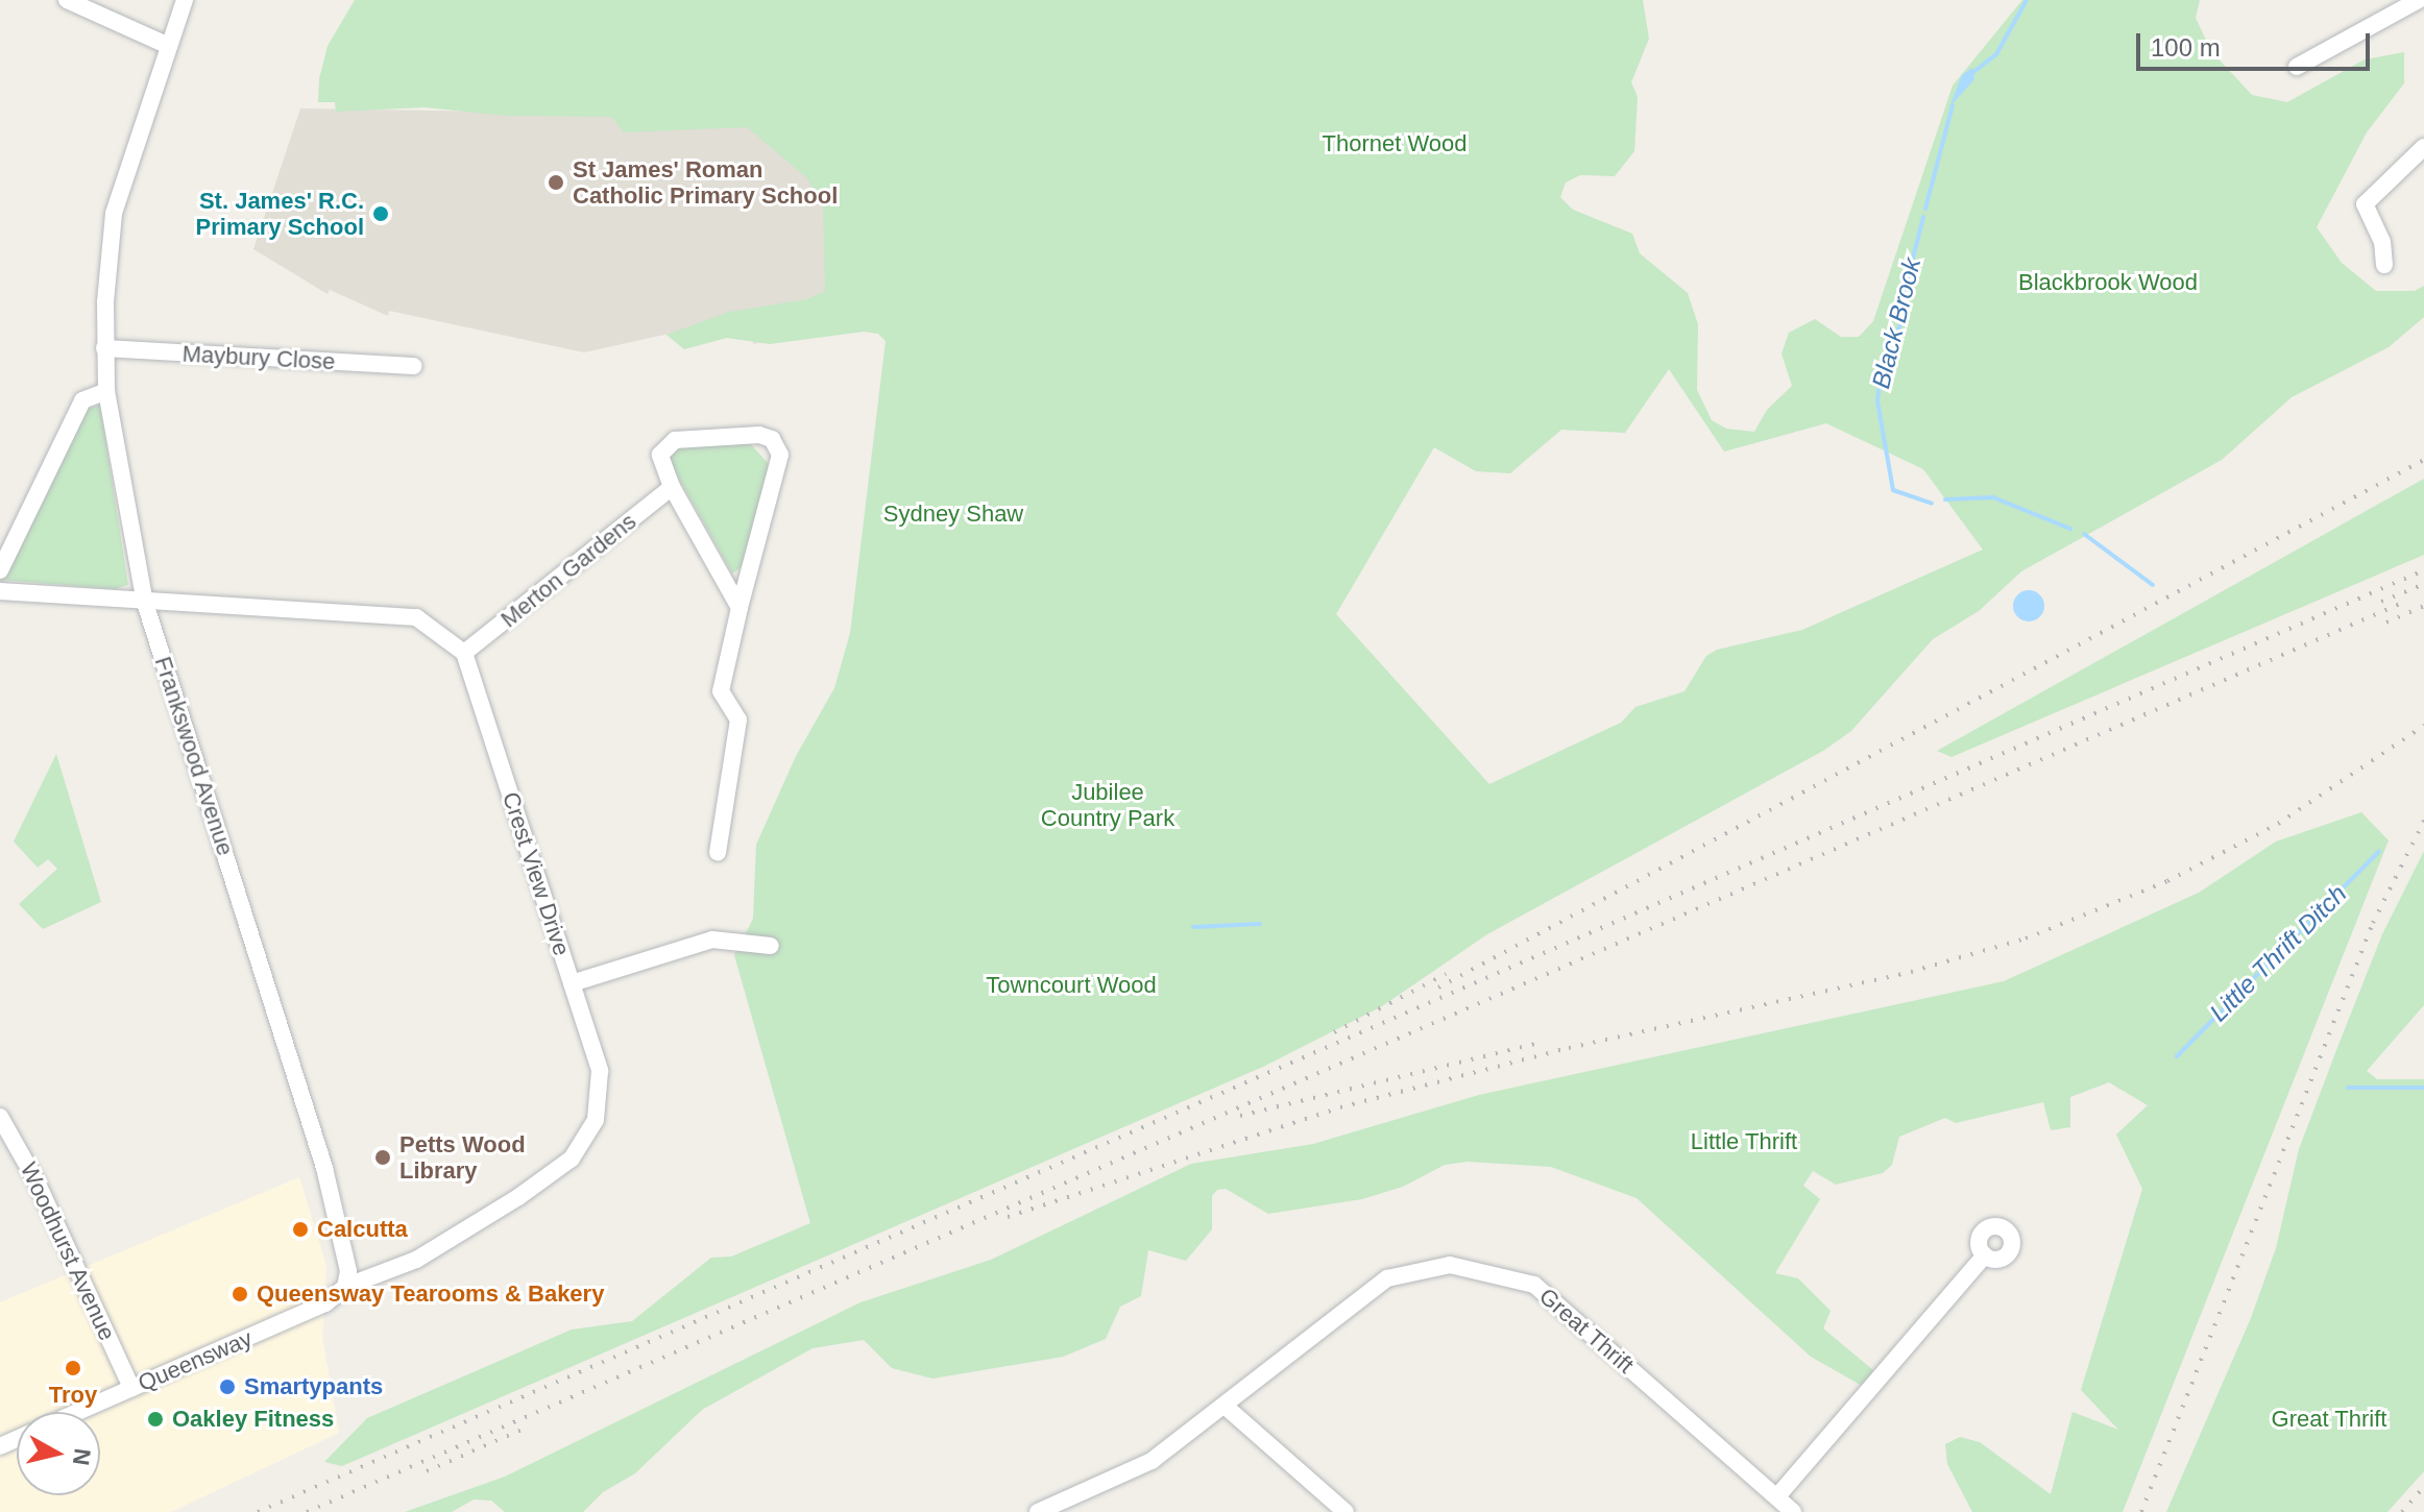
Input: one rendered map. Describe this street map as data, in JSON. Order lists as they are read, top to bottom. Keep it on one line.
{"streets":{"street":["Maybury Close","Merton Gardens","Frankswood Avenue","Crest View Drive","Woodhurst Avenue","Great Thrift","Queensway"]},"crossings":[["Maybury Close","Frankswood Avenue"],["Merton Gardens","Crest View Drive"],["Frankswood Avenue","Crest View Drive"],["Frankswood Avenue","Queensway"],["Crest View Drive","Queensway"],["Woodhurst Avenue","Queensway"]],"water":["Black Brook","Little Thrift Ditch"],"parks":["Thornet Wood","Blackbrook Wood","Sydney Shaw","Jubilee Country Park","Towncourt Wood","Little Thrift","Great Thrift"],"places":["St James' Roman Catholic Primary School","St. James' R.C. Primary School","Petts Wood Library","Calcutta","Queensway Tearooms & Bakery","Troy","Smartypants","Oakley Fitness"],"scale_bar":"100 m","north":"right"}
